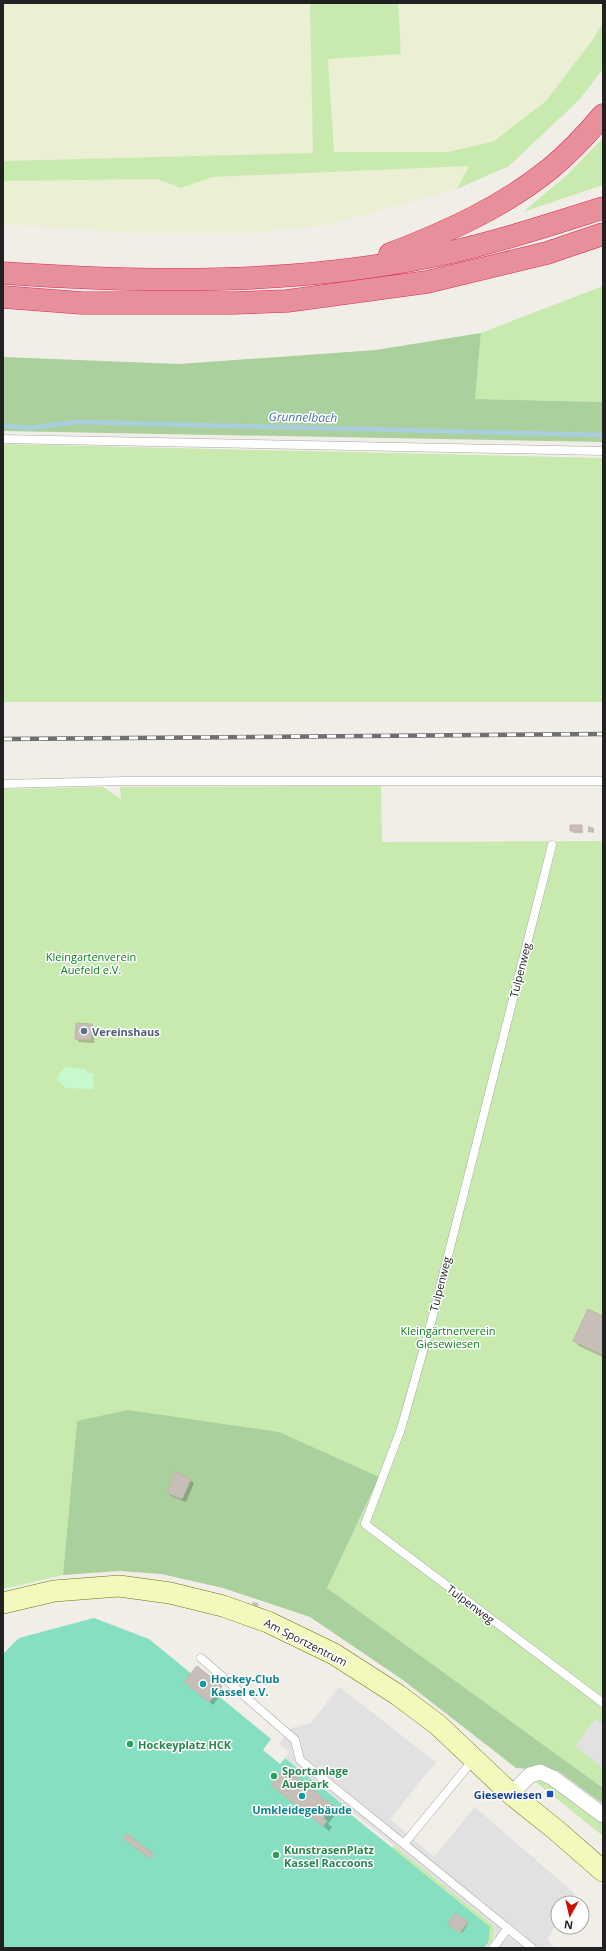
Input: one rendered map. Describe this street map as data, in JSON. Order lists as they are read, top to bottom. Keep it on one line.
{"streets":{"street":["Am Sportzentrum"],"lane":["Tulpenweg"]},"water":["Grunnelbach"],"parks":["Kleingartenverein Auefeld e.V.","Kleingärtnerverein Giesewiesen"],"places":{"other":["Vereinshaus","Hockey-Club Kassel e.V.","Hockeyplatz HCK","Sportanlage Auepark","Umkleidegebäude","KunstrasenPlatz Kassel Raccoons"],"transit":["Giesewiesen"]},"north":"bottom"}
